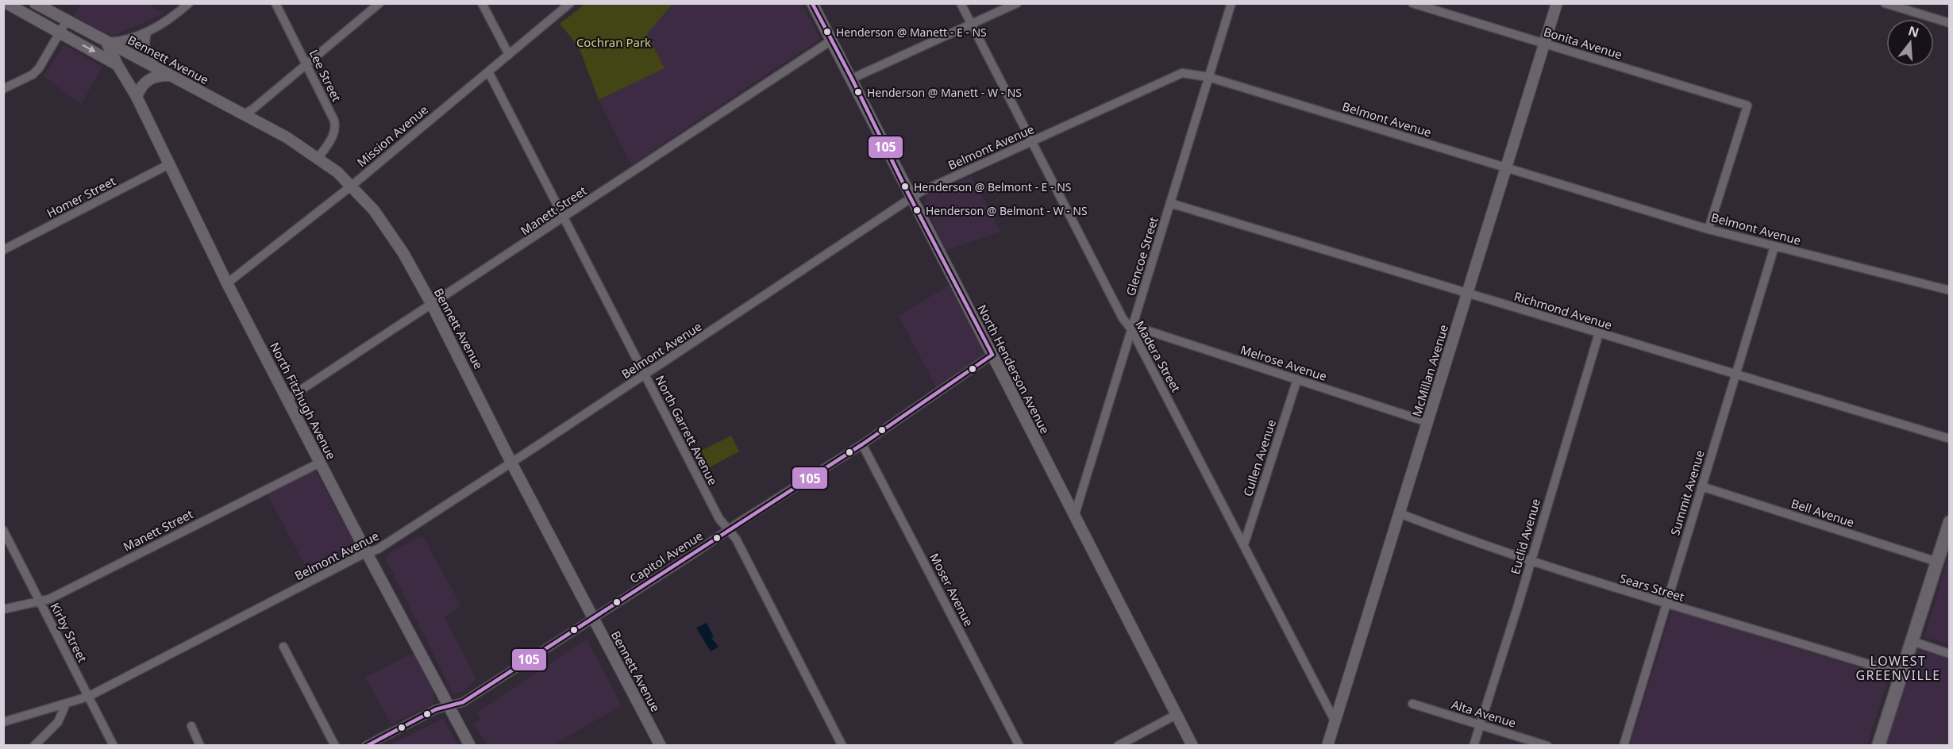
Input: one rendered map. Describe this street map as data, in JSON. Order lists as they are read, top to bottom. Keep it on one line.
{"streets":{"street":["Bonita Avenue","Bennett Avenue","Lee Street","Belmont Avenue","Mission Avenue","Homer Street","Manett Street","Glencoe Street","Richmond Avenue","Madera Street","Melrose Avenue","North Henderson Avenue","McMillan Avenue","North Fitzhugh Avenue","North Garrett Avenue","Cullen Avenue","Summit Avenue","Bell Avenue","Euclid Avenue","Capitol Avenue","Sears Street","Moser Avenue","Kirby Street","Alta Avenue"]},"crossings":[["Bonita Avenue","Belmont Avenue"],["Bonita Avenue","McMillan Avenue"],["Bennett Avenue","Lee Street"],["Bennett Avenue","Belmont Avenue"],["Bennett Avenue","Mission Avenue"],["Bennett Avenue","Manett Street"],["Bennett Avenue","North Fitzhugh Avenue"],["Bennett Avenue","Capitol Avenue"],["Belmont Avenue","Glencoe Street"],["Belmont Avenue","Madera Street"],["Belmont Avenue","North Henderson Avenue"],["Belmont Avenue","McMillan Avenue"],["Belmont Avenue","North Fitzhugh Avenue"],["Belmont Avenue","North Garrett Avenue"],["Belmont Avenue","Summit Avenue"],["Belmont Avenue","Kirby Street"],["Mission Avenue","North Fitzhugh Avenue"],["Mission Avenue","North Garrett Avenue"],["Homer Street","North Fitzhugh Avenue"],["Manett Street","North Henderson Avenue"],["Manett Street","North Fitzhugh Avenue"],["Manett Street","North Garrett Avenue"],["Manett Street","Kirby Street"],["Glencoe Street","Richmond Avenue"],["Glencoe Street","Madera Street"],["Glencoe Street","Melrose Avenue"],["Glencoe Street","North Henderson Avenue"],["Richmond Avenue","McMillan Avenue"],["Richmond Avenue","Summit Avenue"],["Richmond Avenue","Euclid Avenue"],["Madera Street","Melrose Avenue"],["Madera Street","McMillan Avenue"],["Madera Street","Cullen Avenue"],["Melrose Avenue","McMillan Avenue"],["Melrose Avenue","Cullen Avenue"],["North Henderson Avenue","Capitol Avenue"],["McMillan Avenue","Sears Street"],["North Fitzhugh Avenue","Capitol Avenue"],["North Garrett Avenue","Capitol Avenue"],["Summit Avenue","Bell Avenue"],["Summit Avenue","Sears Street"],["Euclid Avenue","Sears Street"],["Euclid Avenue","Alta Avenue"],["Capitol Avenue","Moser Avenue"]],"districts":["LOWEST GREENVILLE"],"parks":["Cochran Park"],"places":["Henderson @ Manett - E - NS","Henderson @ Manett - W - NS","Henderson @ Belmont - E - NS","Henderson @ Belmont - W - NS"],"lines":["transit line 105"],"north":"top"}
